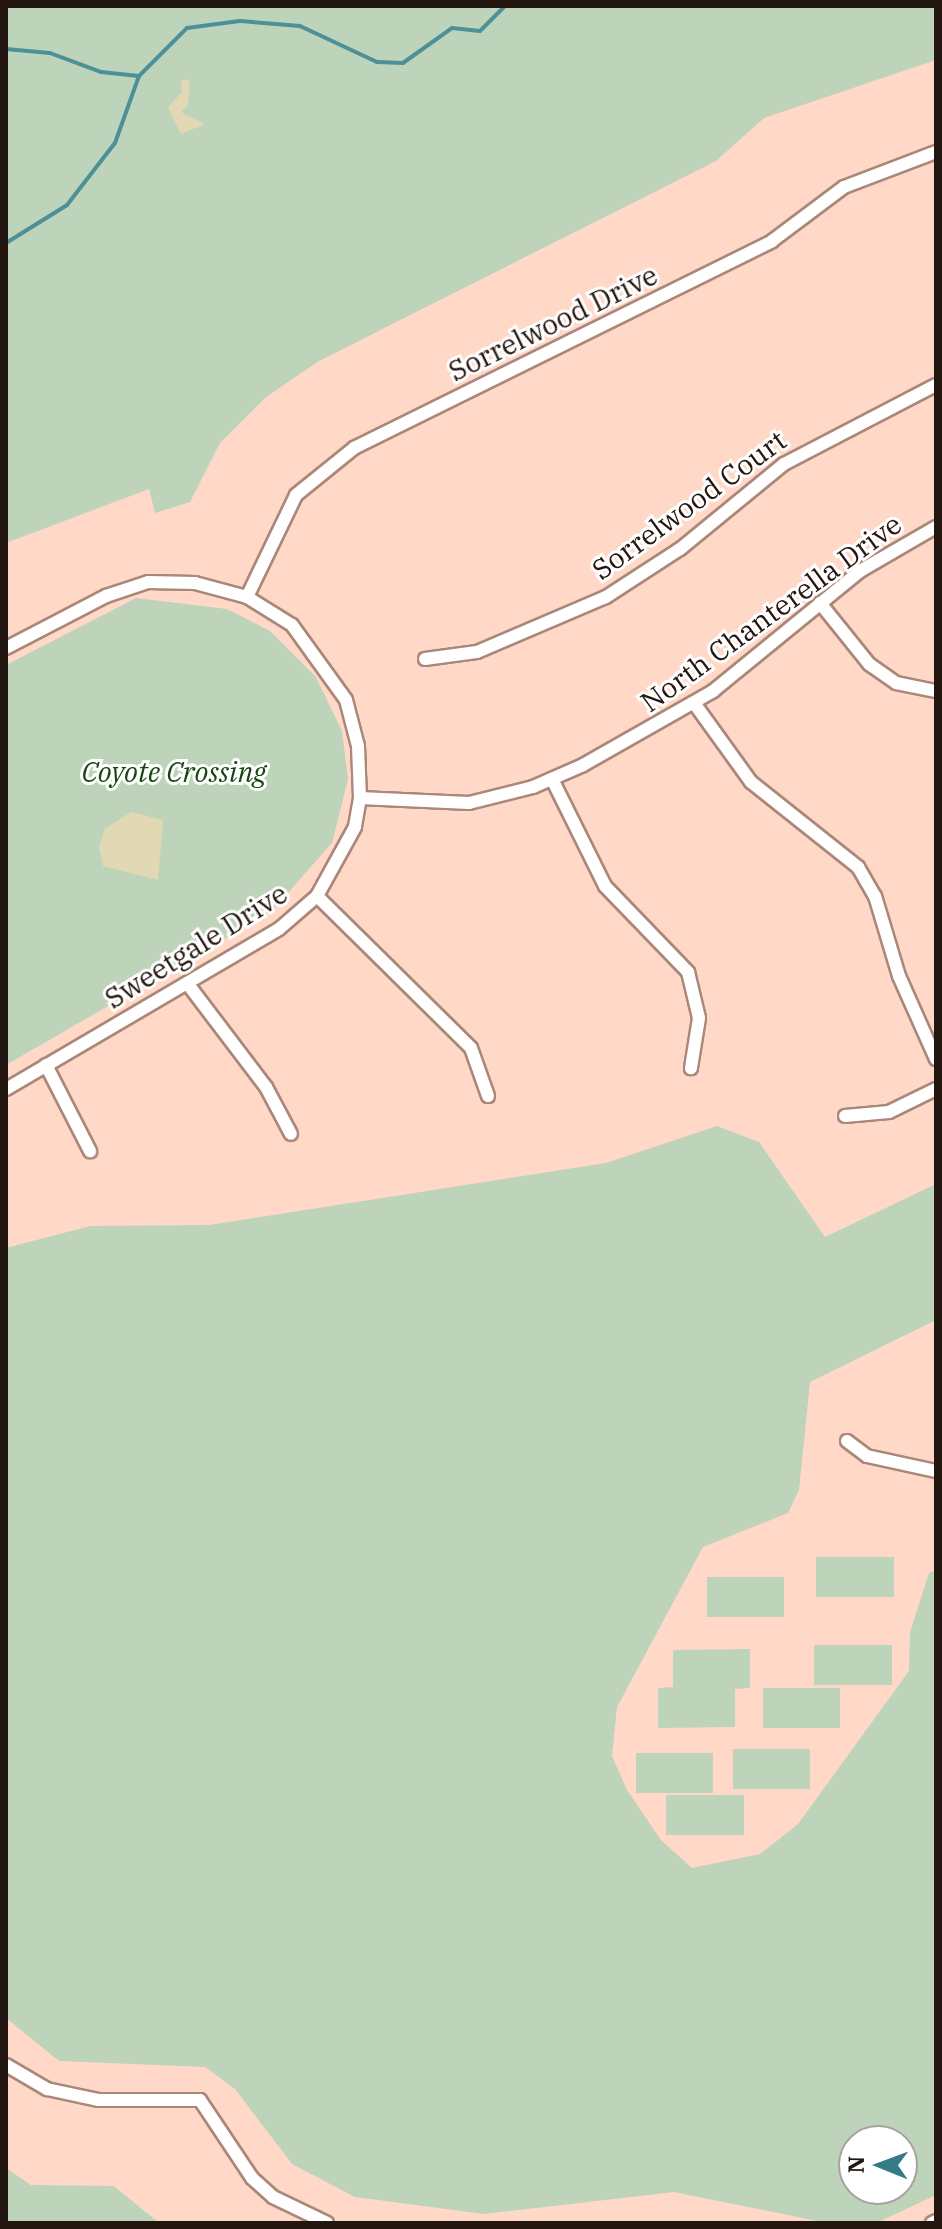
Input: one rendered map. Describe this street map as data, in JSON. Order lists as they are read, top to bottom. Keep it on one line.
{"streets":{"street":["Sorrelwood Drive","Sorrelwood Court","North Chanterella Drive","Sweetgale Drive"]},"crossings":[["Sorrelwood Drive","Sweetgale Drive"],["North Chanterella Drive","Sweetgale Drive"]],"parks":["Coyote Crossing"],"north":"left"}
